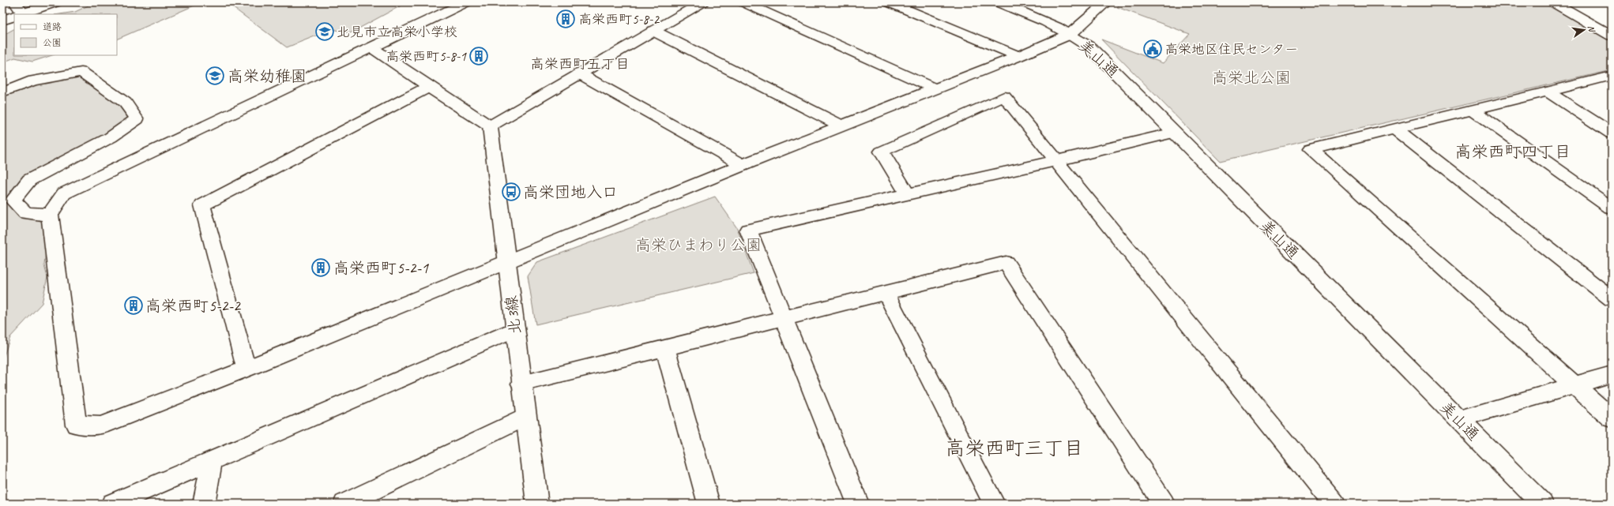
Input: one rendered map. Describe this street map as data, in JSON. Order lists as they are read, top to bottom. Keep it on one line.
{"streets":{"street":["美山通","北3線"]},"districts":["高栄西町五丁目","高栄西町四丁目","高栄西町三丁目"],"parks":["高栄北公園","高栄ひまわり公園"],"places":{"building":["高栄西町5-8-2","高栄西町5-8-1","高栄西町5-2-1","高栄西町5-2-2"],"school or university":["北見市立高栄小学校","高栄幼稚園"],"public building":["高栄地区住民センター"],"bus stop":["高栄団地入口"]},"legend":["道路","公園"],"north":"right"}
